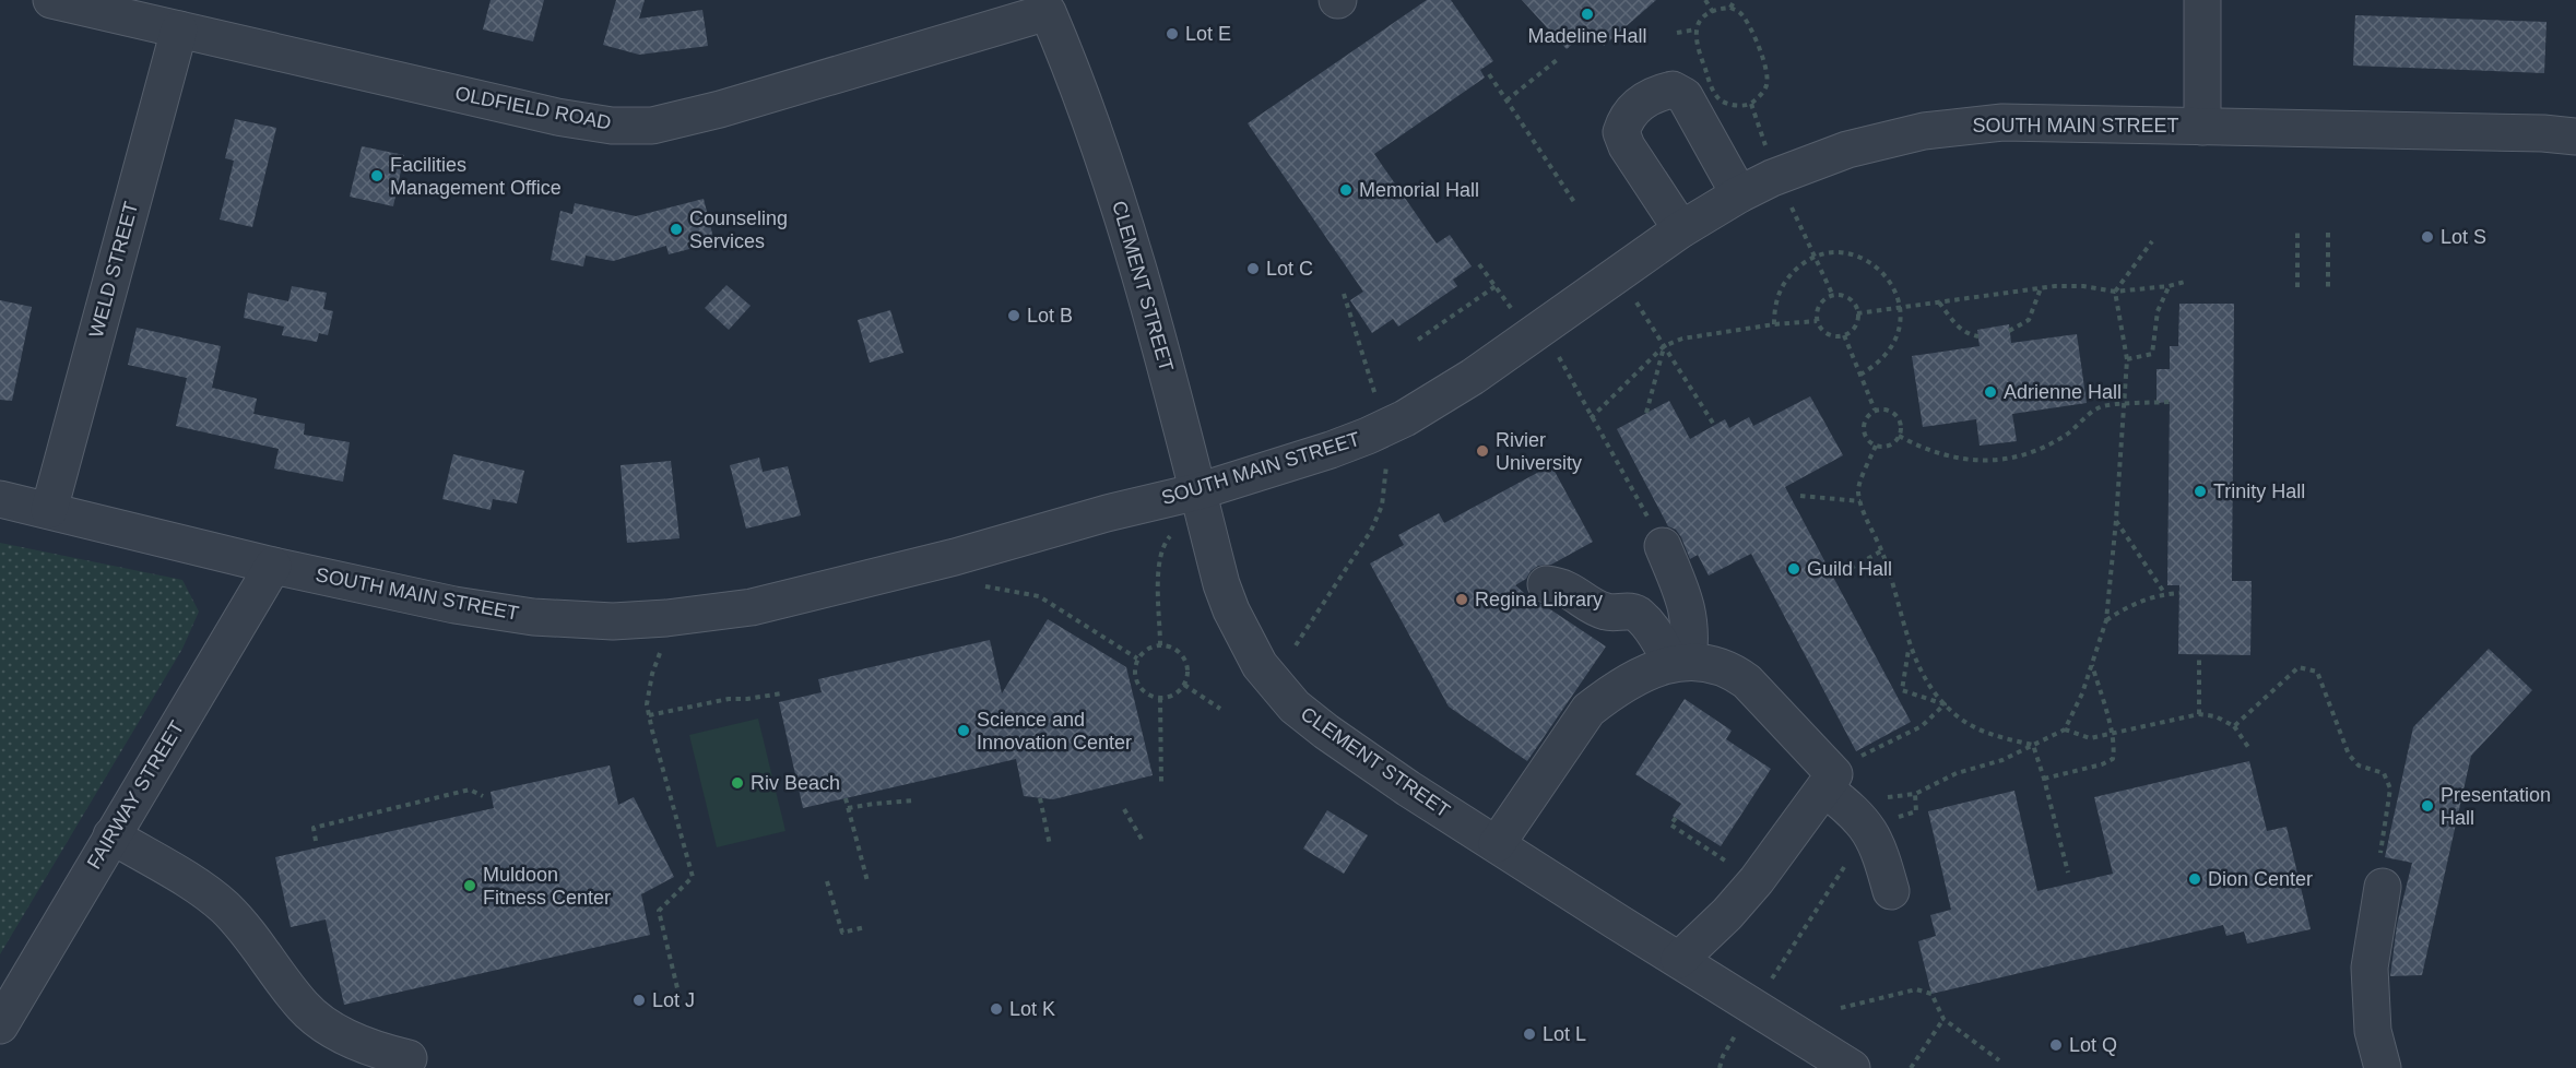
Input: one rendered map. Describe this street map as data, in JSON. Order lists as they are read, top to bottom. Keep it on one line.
{"streets":{"street":["OLDFIELD ROAD","SOUTH MAIN STREET","WELD STREET","CLEMENT STREET","FAIRWAY STREET"]},"crossings":[["OLDFIELD ROAD","WELD STREET"],["OLDFIELD ROAD","CLEMENT STREET"],["SOUTH MAIN STREET","WELD STREET"],["SOUTH MAIN STREET","CLEMENT STREET"],["SOUTH MAIN STREET","FAIRWAY STREET"]],"places":["Madeline Hall","Lot E","Facilities Management Office","Memorial Hall","Counseling Services","Lot S","Lot C","Lot B","Adrienne Hall","Rivier University","Trinity Hall","Guild Hall","Regina Library","Science and Innovation Center","Riv Beach","Presentation Hall","Dion Center","Muldoon Fitness Center","Lot J","Lot K","Lot L","Lot Q"]}
